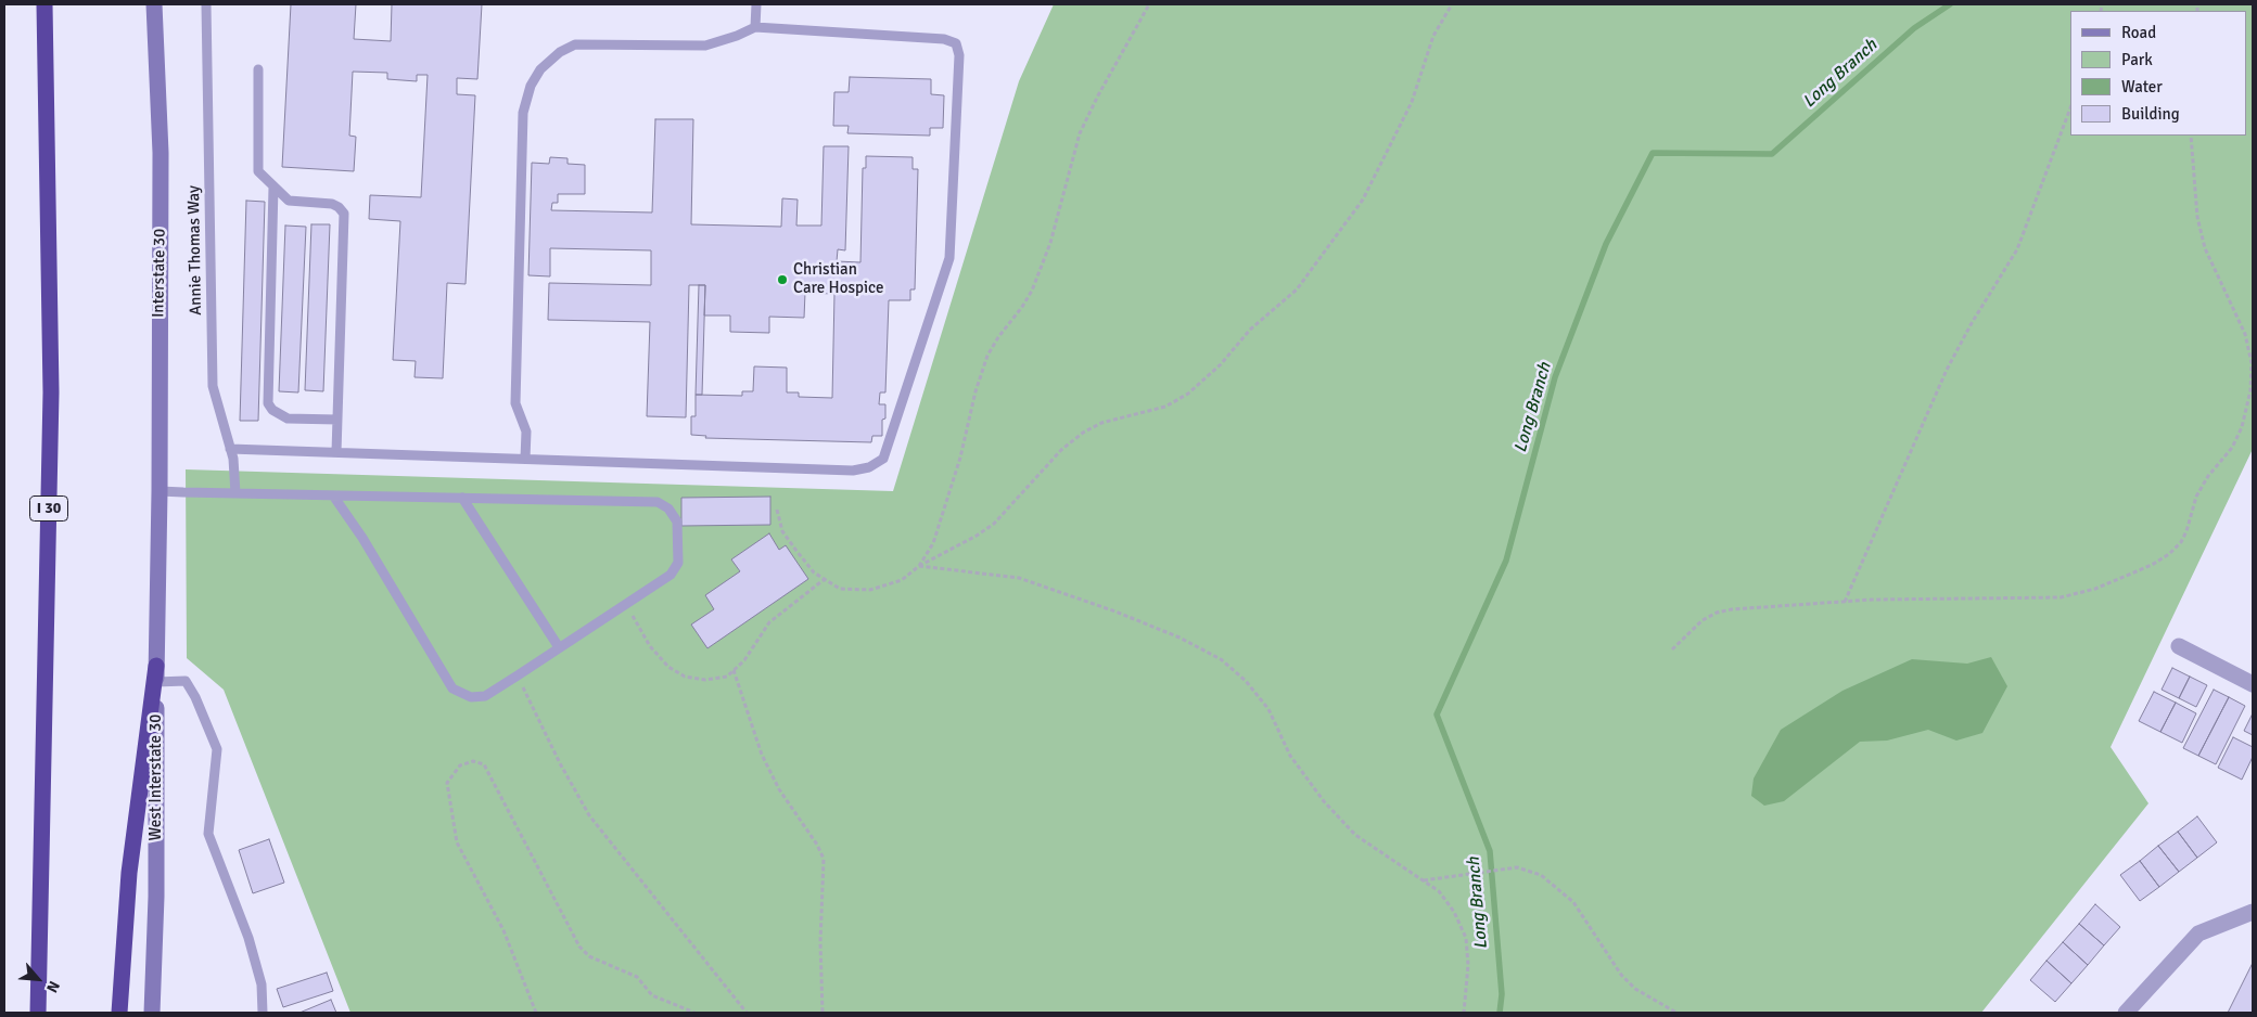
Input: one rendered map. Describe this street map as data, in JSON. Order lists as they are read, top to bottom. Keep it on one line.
{"streets":{"highway":["I 30"],"main road":["Interstate 30","West Interstate 30"],"lane":["Annie Thomas Way"]},"crossings":[["Interstate 30","West Interstate 30"]],"water":["Long Branch"],"places":["Christian Care Hospice"],"legend":["Road","Park","Water","Building"],"north":"bottom right"}
